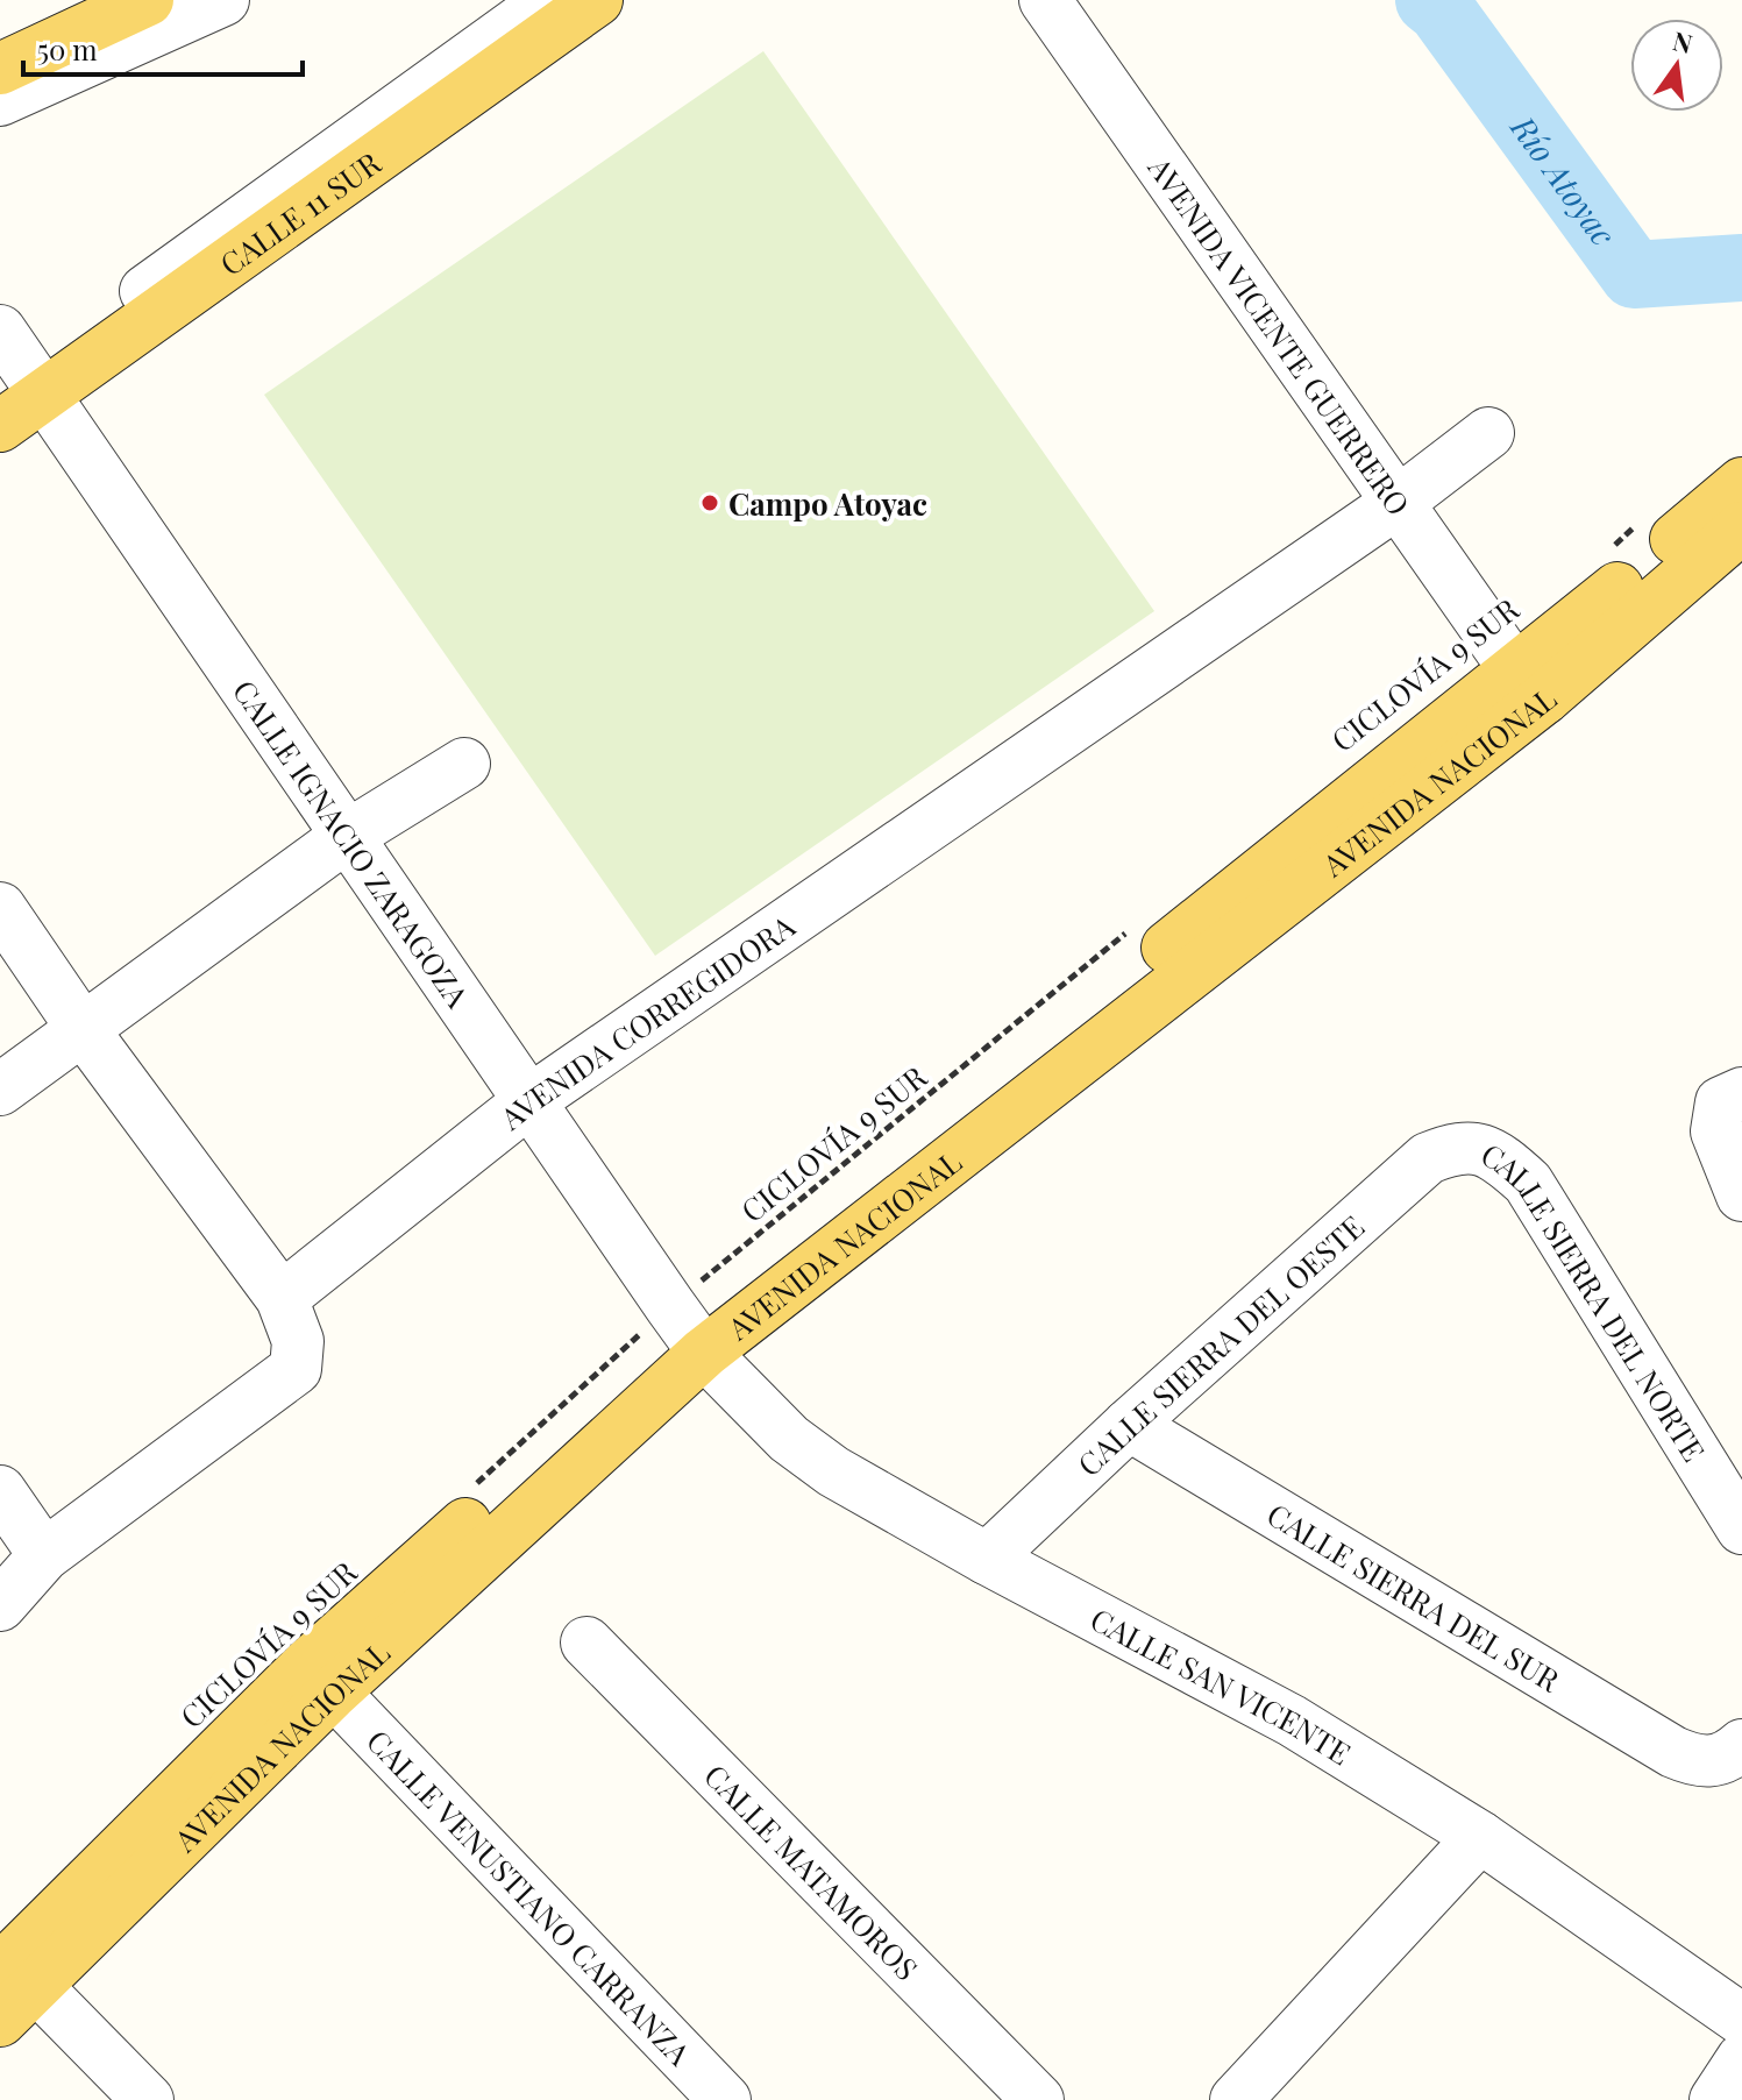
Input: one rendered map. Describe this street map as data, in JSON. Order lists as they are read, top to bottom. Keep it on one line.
{"streets":{"main road":["CALLE 11 SUR","AVENIDA NACIONAL"],"street":["AVENIDA VICENTE GUERRERO","CALLE IGNACIO ZARAGOZA","AVENIDA CORREGIDORA","CALLE SIERRA DEL NORTE","CALLE SIERRA DEL OESTE","CALLE SIERRA DEL SUR","CALLE SAN VICENTE","CALLE MATAMOROS","CALLE VENUSTIANO CARRANZA"],"path":["CICLOVÍA 9 SUR"]},"crossings":[["CALLE 11 SUR","CALLE IGNACIO ZARAGOZA"],["AVENIDA VICENTE GUERRERO","AVENIDA NACIONAL"],["AVENIDA VICENTE GUERRERO","AVENIDA CORREGIDORA"],["CICLOVÍA 9 SUR","AVENIDA NACIONAL"],["CICLOVÍA 9 SUR","CALLE IGNACIO ZARAGOZA"],["CICLOVÍA 9 SUR","CALLE SAN VICENTE"],["AVENIDA NACIONAL","CALLE IGNACIO ZARAGOZA"],["AVENIDA NACIONAL","CALLE SAN VICENTE"],["AVENIDA NACIONAL","CALLE VENUSTIANO CARRANZA"],["CALLE IGNACIO ZARAGOZA","AVENIDA CORREGIDORA"],["CALLE IGNACIO ZARAGOZA","CALLE SAN VICENTE"],["CALLE SIERRA DEL NORTE","CALLE SIERRA DEL OESTE"],["CALLE SIERRA DEL OESTE","CALLE SIERRA DEL SUR"],["CALLE SIERRA DEL OESTE","CALLE SAN VICENTE"]],"water":["Río Atoyac"],"places":["Campo Atoyac"],"scale_bar":"50 m","north":"top"}
